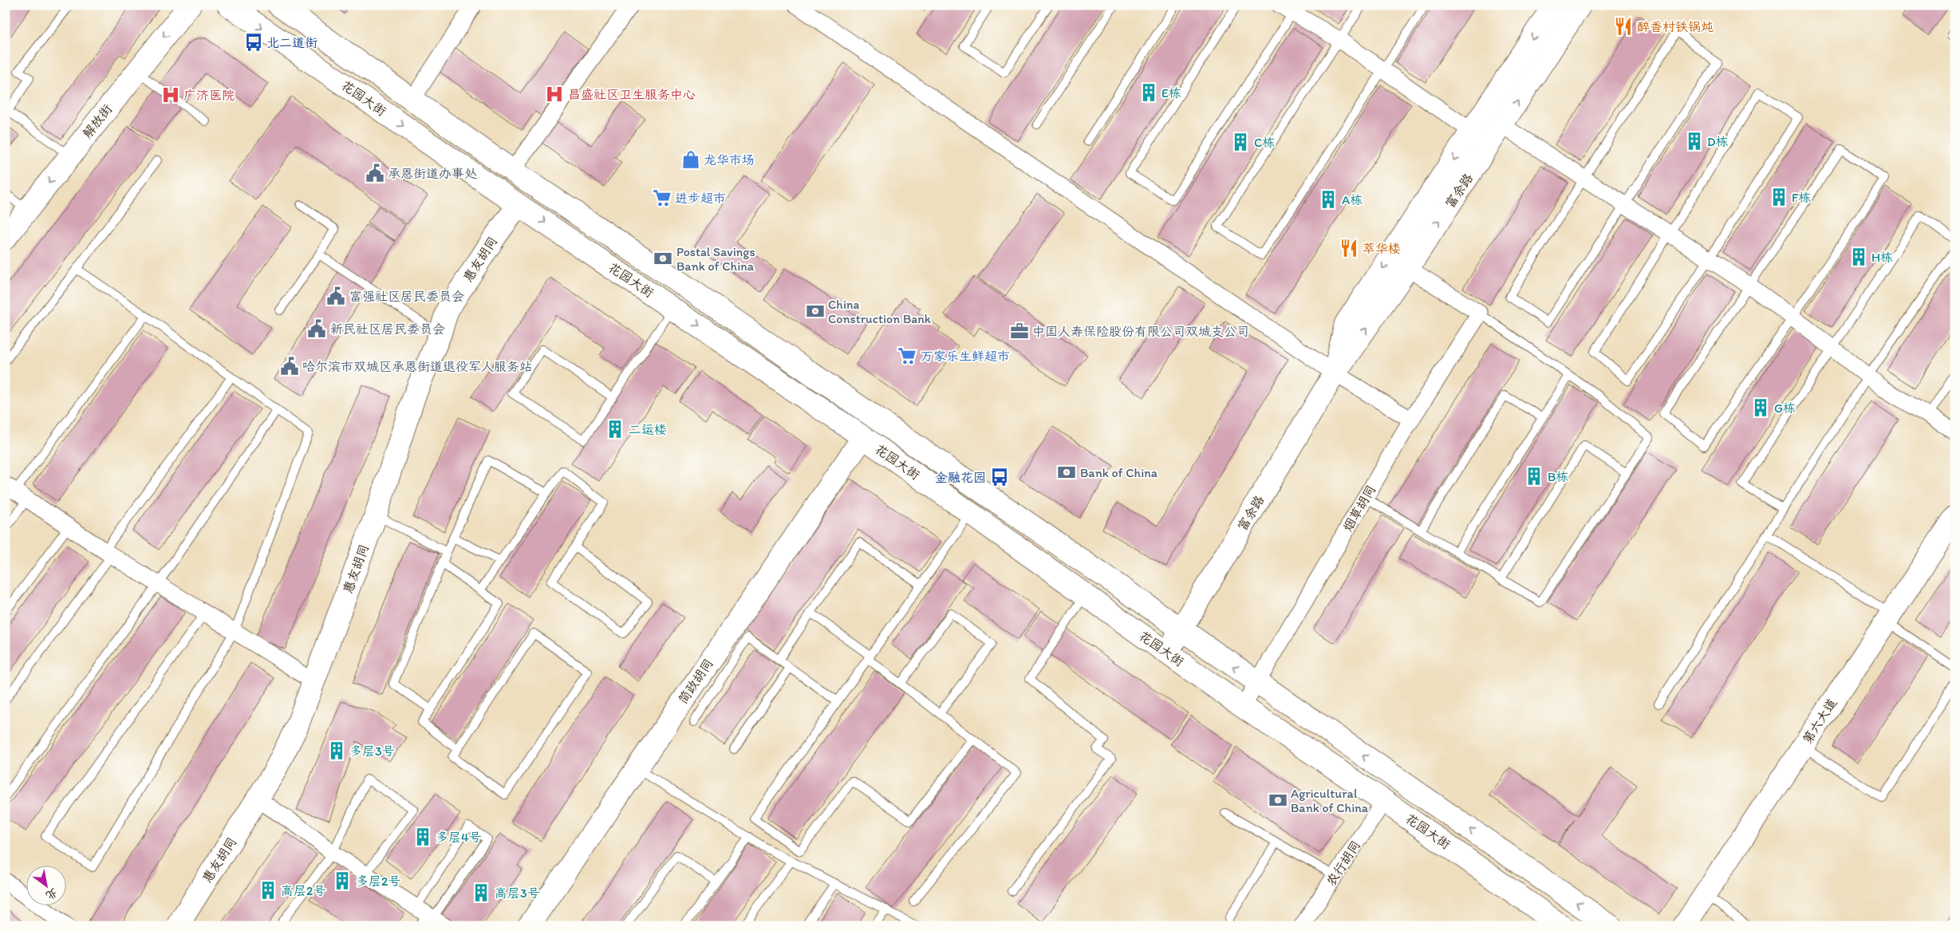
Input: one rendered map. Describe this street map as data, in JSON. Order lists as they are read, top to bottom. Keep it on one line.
{"streets":{"street":["花园大街","解放街","富余路","惠友胡同","烟草胡同","简政胡同","第六大道","农行胡同"]},"crossings":[["花园大街","富余路"],["花园大街","惠友胡同"],["花园大街","烟草胡同"],["花园大街","简政胡同"],["花园大街","农行胡同"]],"one_way":["解放街"],"places":{"restaurant":["醉香村铁锅炖","萃华楼"],"bus stop":["北二道街","金融花园"],"building":["E栋","D栋","C栋","F栋","A栋","H栋","G栋","二运楼","B栋","多层3号","多层4号","多层2号","高层2号","高层3号"],"hospital":["昌盛社区卫生服务中心","广济医院"],"shop":["龙华市场"],"public building":["承恩街道办事处","富强社区居民委员会","新民社区居民委员会","哈尔滨市双城区承恩街道退役军人服务站"],"supermarket":["进步超市","万家乐生鲜超市"],"bank":["Postal Savings Bank of China","China Construction Bank","Bank of China","Agricultural Bank of China"],"office":["中国人寿保险股份有限公司双城支公司"]},"north":"bottom right"}
